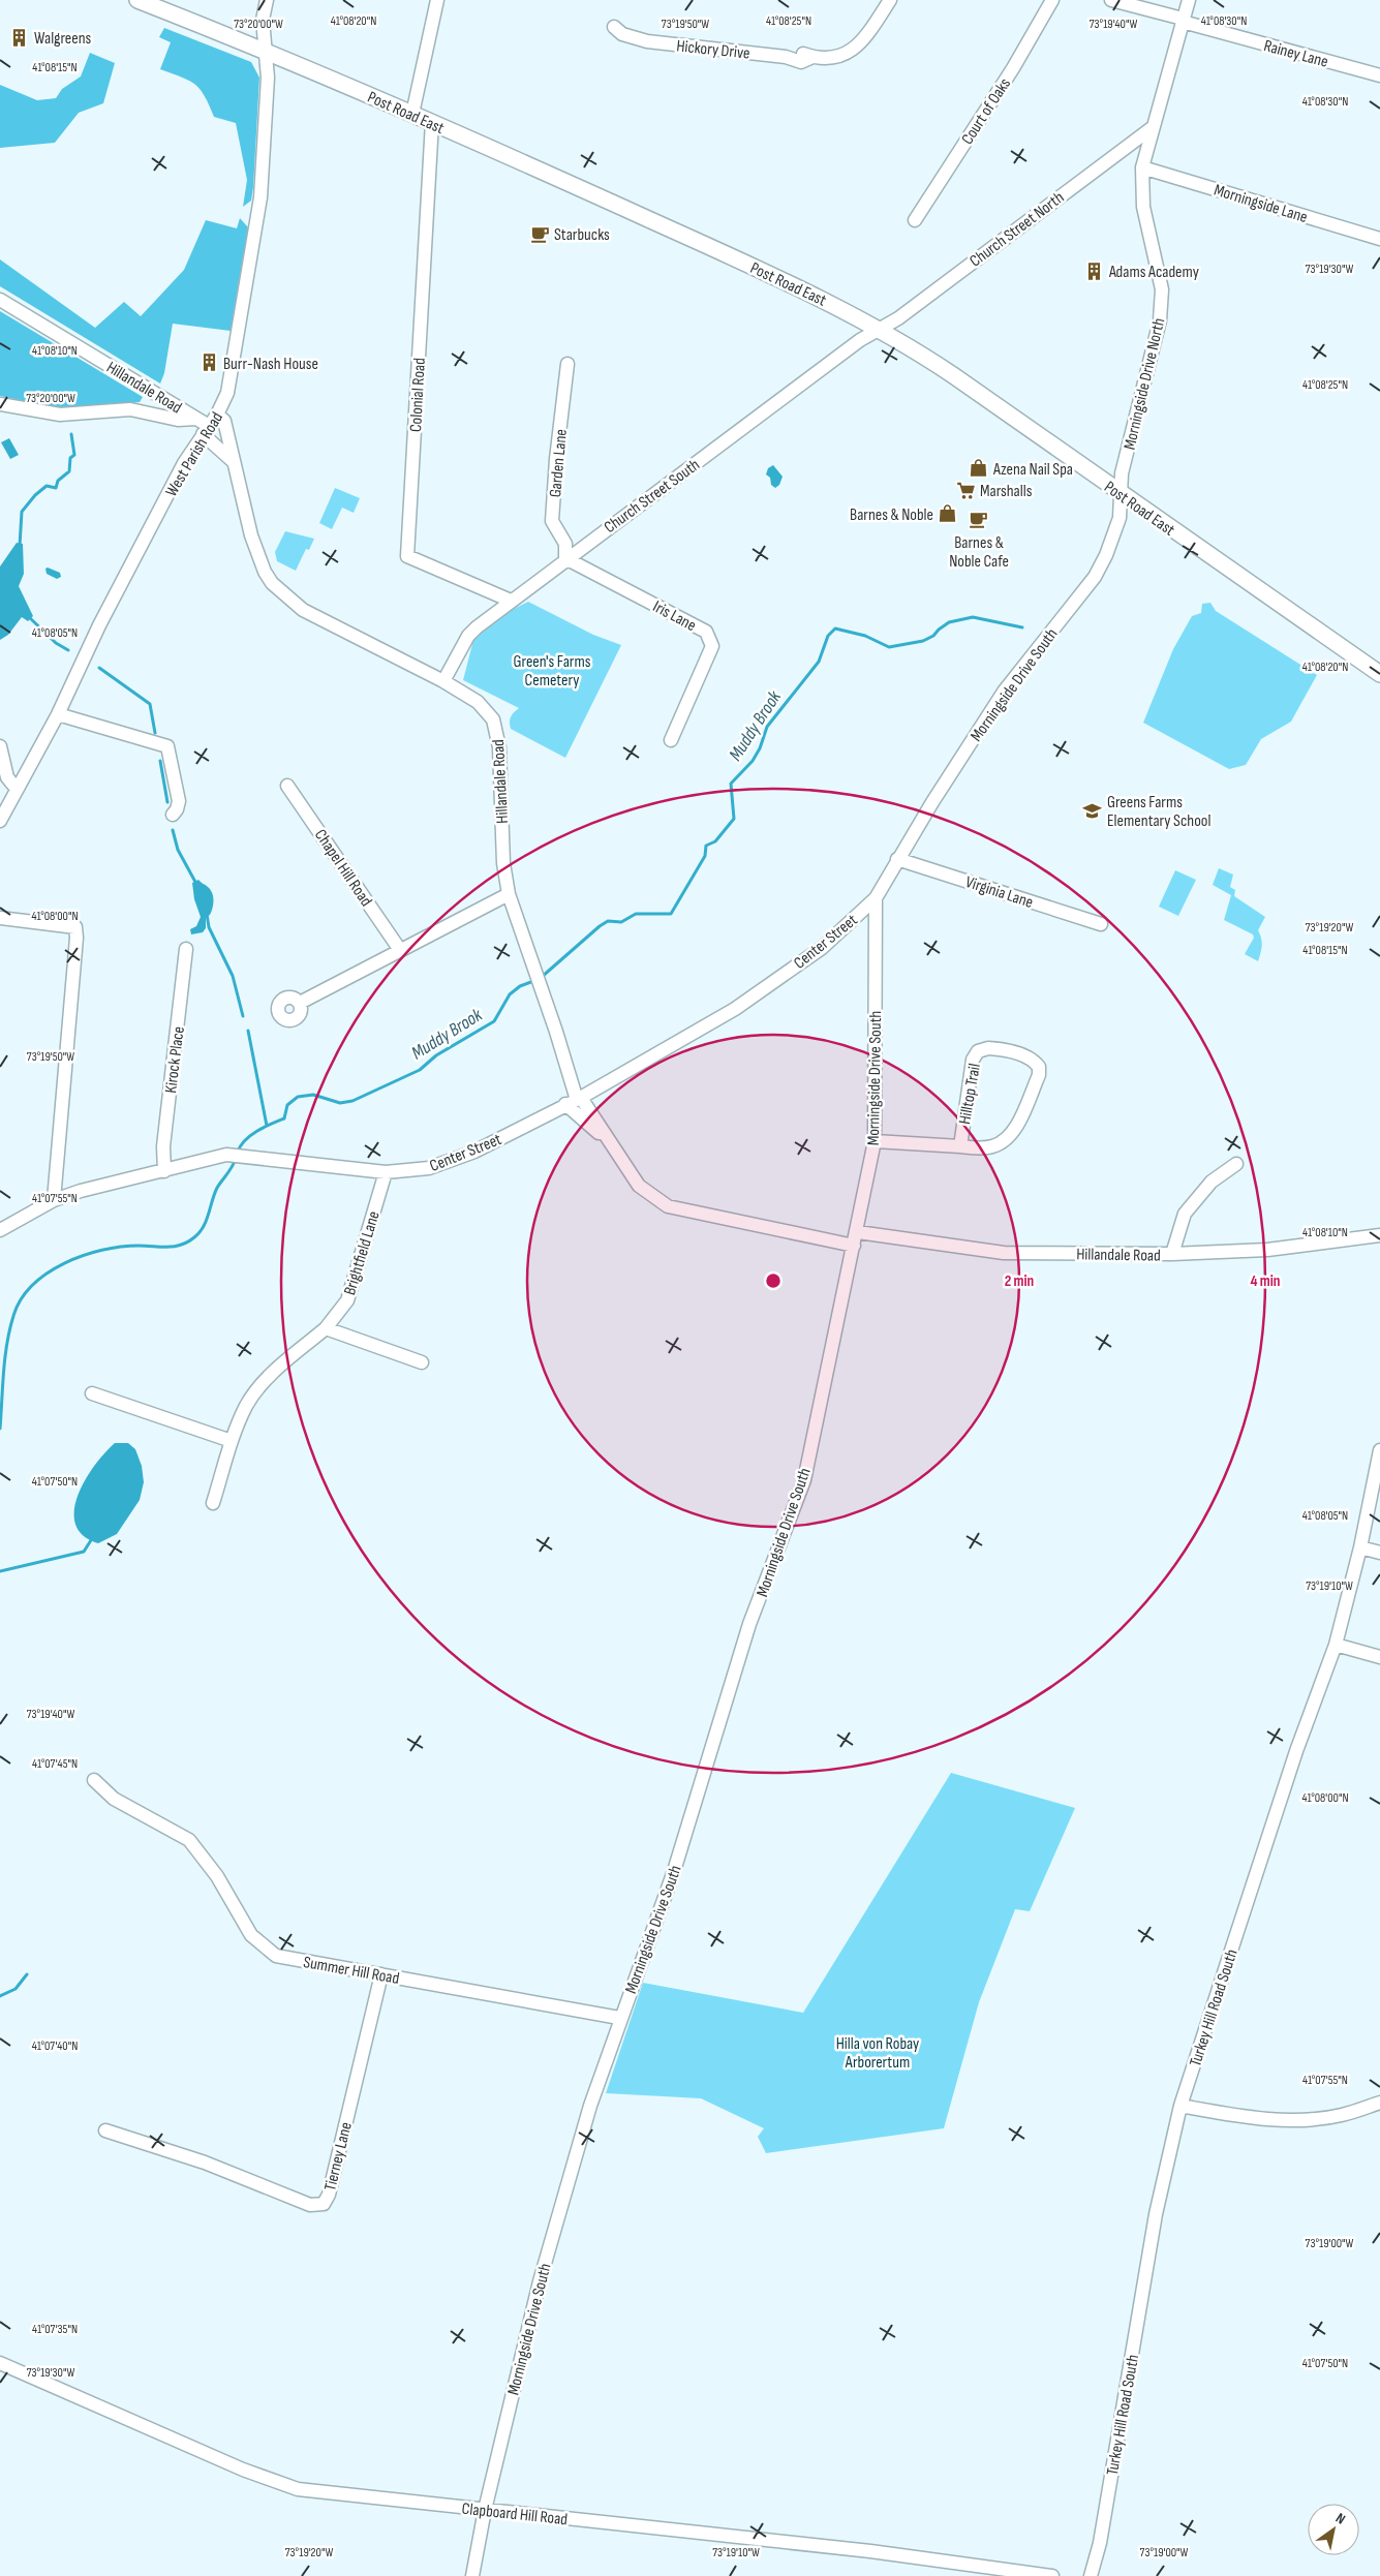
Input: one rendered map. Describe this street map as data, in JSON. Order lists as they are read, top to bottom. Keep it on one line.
{"streets":{"main road":["Post Road East"],"street":["Hickory Drive","Rainey Lane","Court of Oaks","Morningside Lane","Church Street North","Morningside Drive North","Hillandale Road","Colonial Road","West Parish Road","Garden Lane","Church Street South","Iris Lane","Morningside Drive South","Chapel Hill Road","Virginia Lane","Center Street","Kirock Place","Hilltop Trail","Brightfield Lane","Summer Hill Road","Turkey Hill Road South","Tierney Lane","Clapboard Hill Road"]},"crossings":[["Rainey Lane","Morningside Drive North"],["Post Road East","Church Street North"],["Post Road East","Morningside Drive North"],["Post Road East","Colonial Road"],["Post Road East","West Parish Road"],["Post Road East","Church Street South"],["Post Road East","Morningside Drive South"],["Morningside Lane","Morningside Drive North"],["Church Street North","Morningside Drive North"],["Church Street North","Church Street South"],["Morningside Drive North","Morningside Drive South"],["Hillandale Road","West Parish Road"],["Hillandale Road","Church Street South"],["Hillandale Road","Morningside Drive South"],["Hillandale Road","Center Street"],["Colonial Road","Church Street South"],["Garden Lane","Church Street South"],["Garden Lane","Iris Lane"],["Church Street South","Iris Lane"],["Morningside Drive South","Virginia Lane"],["Morningside Drive South","Center Street"],["Morningside Drive South","Hilltop Trail"],["Morningside Drive South","Summer Hill Road"],["Morningside Drive South","Clapboard Hill Road"],["Center Street","Kirock Place"],["Center Street","Brightfield Lane"],["Summer Hill Road","Tierney Lane"]],"water":["Muddy Brook"],"parks":["Green's Farms Cemetery","Hilla von Robay Arborertum"],"places":{"building":["Walgreens","Adams Academy","Burr-Nash House"],"cafe":["Starbucks","Barnes & Noble Cafe"],"shop":["Azena Nail Spa","Barnes & Noble"],"supermarket":["Marshalls"],"school or university":["Greens Farms Elementary School"]},"north":"top right","coordinates":["41°08'20\"N","41°08'25\"N","41°08'30\"N","73°20'00\"W","73°19'50\"W","73°19'40\"W","41°08'15\"N","73°19'30\"W","41°08'10\"N","41°08'05\"N","41°08'00\"N","73°19'20\"W","41°07'55\"N","41°07'50\"N","73°19'10\"W","41°07'45\"N","41°07'40\"N","73°19'00\"W","41°07'35\"N"],"rings":["2 min","4 min"]}
